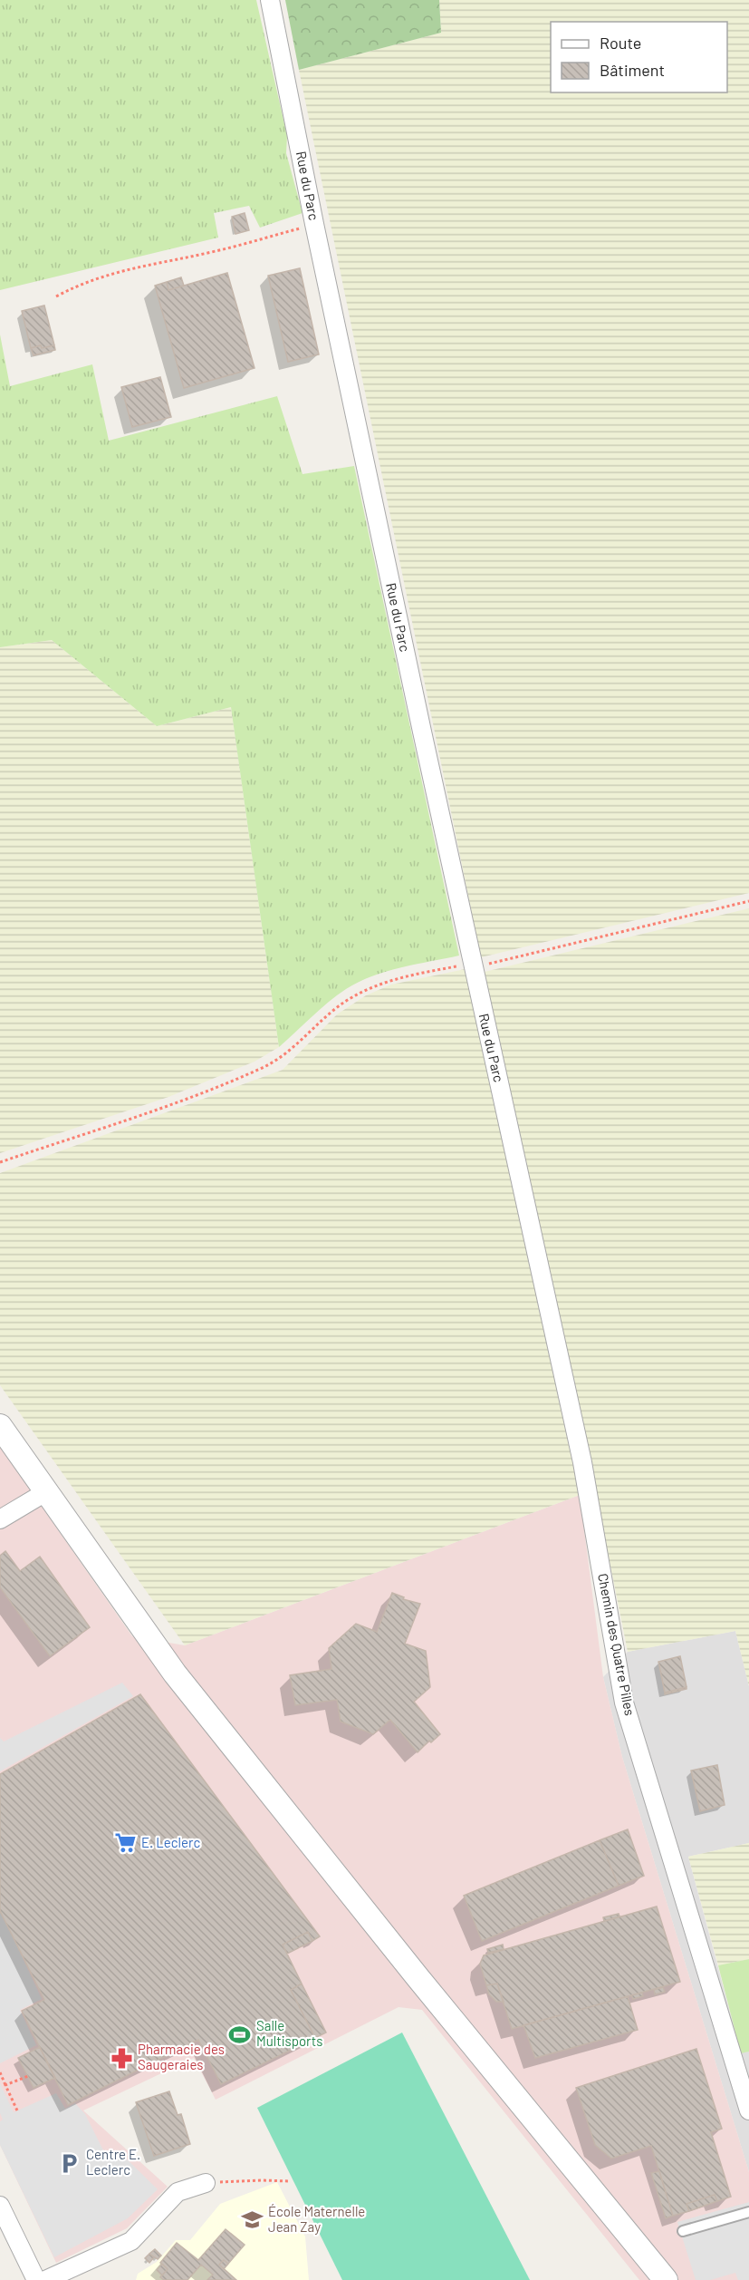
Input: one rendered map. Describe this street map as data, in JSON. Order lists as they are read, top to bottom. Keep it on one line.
{"streets":{"street":["Rue du Parc","Chemin des Quatre Pilles"]},"crossings":[["Rue du Parc","Chemin des Quatre Pilles"]],"places":{"supermarket":["E. Leclerc"],"sports":["Salle Multisports"],"pharmacy":["Pharmacie des Saugeraies"],"parking":["Centre E. Leclerc"],"school or university":["École Maternelle Jean Zay"]},"legend":["Route","Bâtiment"]}
